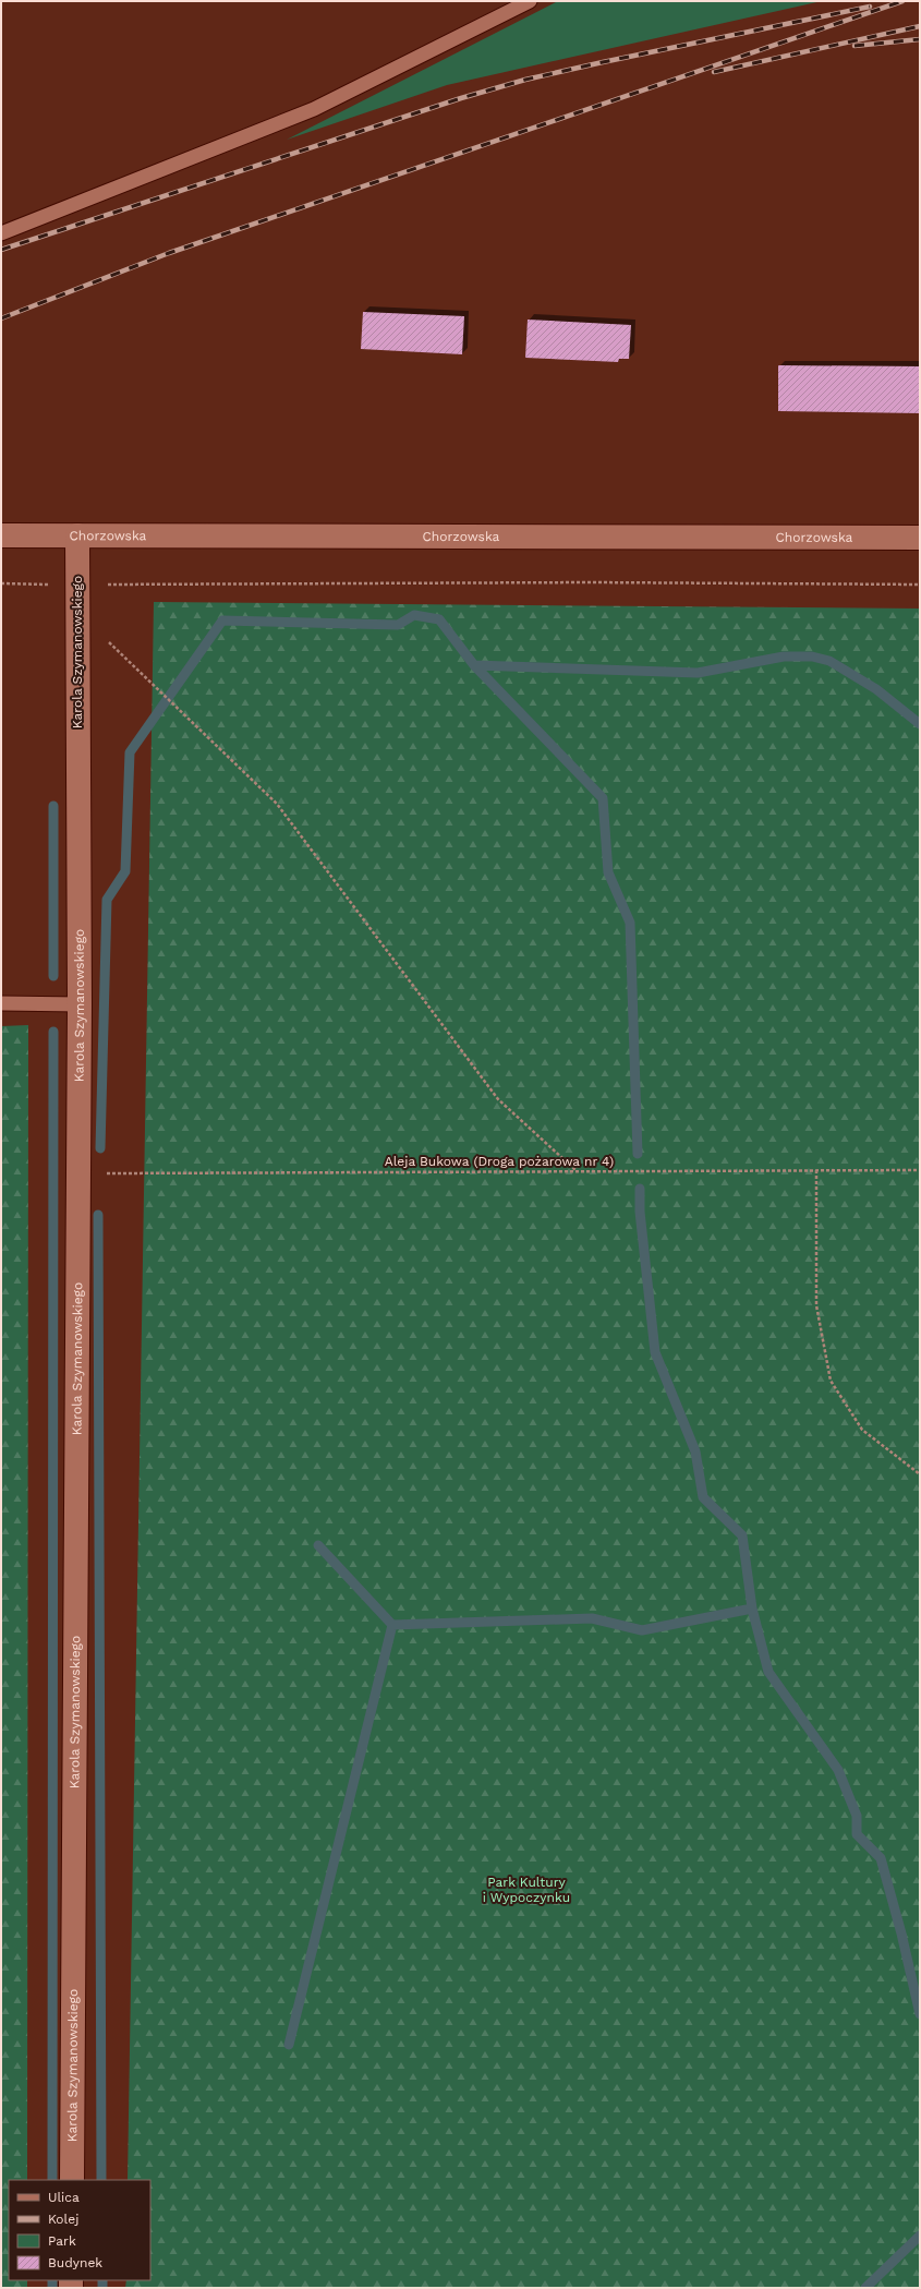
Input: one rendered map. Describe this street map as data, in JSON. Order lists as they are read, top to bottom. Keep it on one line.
{"streets":{"street":["Chorzowska","Karola Szymanowskiego"],"path":["Aleja Bukowa (Droga pożarowa nr 4)"]},"crossings":[["Chorzowska","Karola Szymanowskiego"],["Karola Szymanowskiego","Aleja Bukowa (Droga pożarowa nr 4)"]],"parks":["Park Kultury i Wypoczynku"],"legend":["Ulica","Kolej","Park","Budynek"]}
